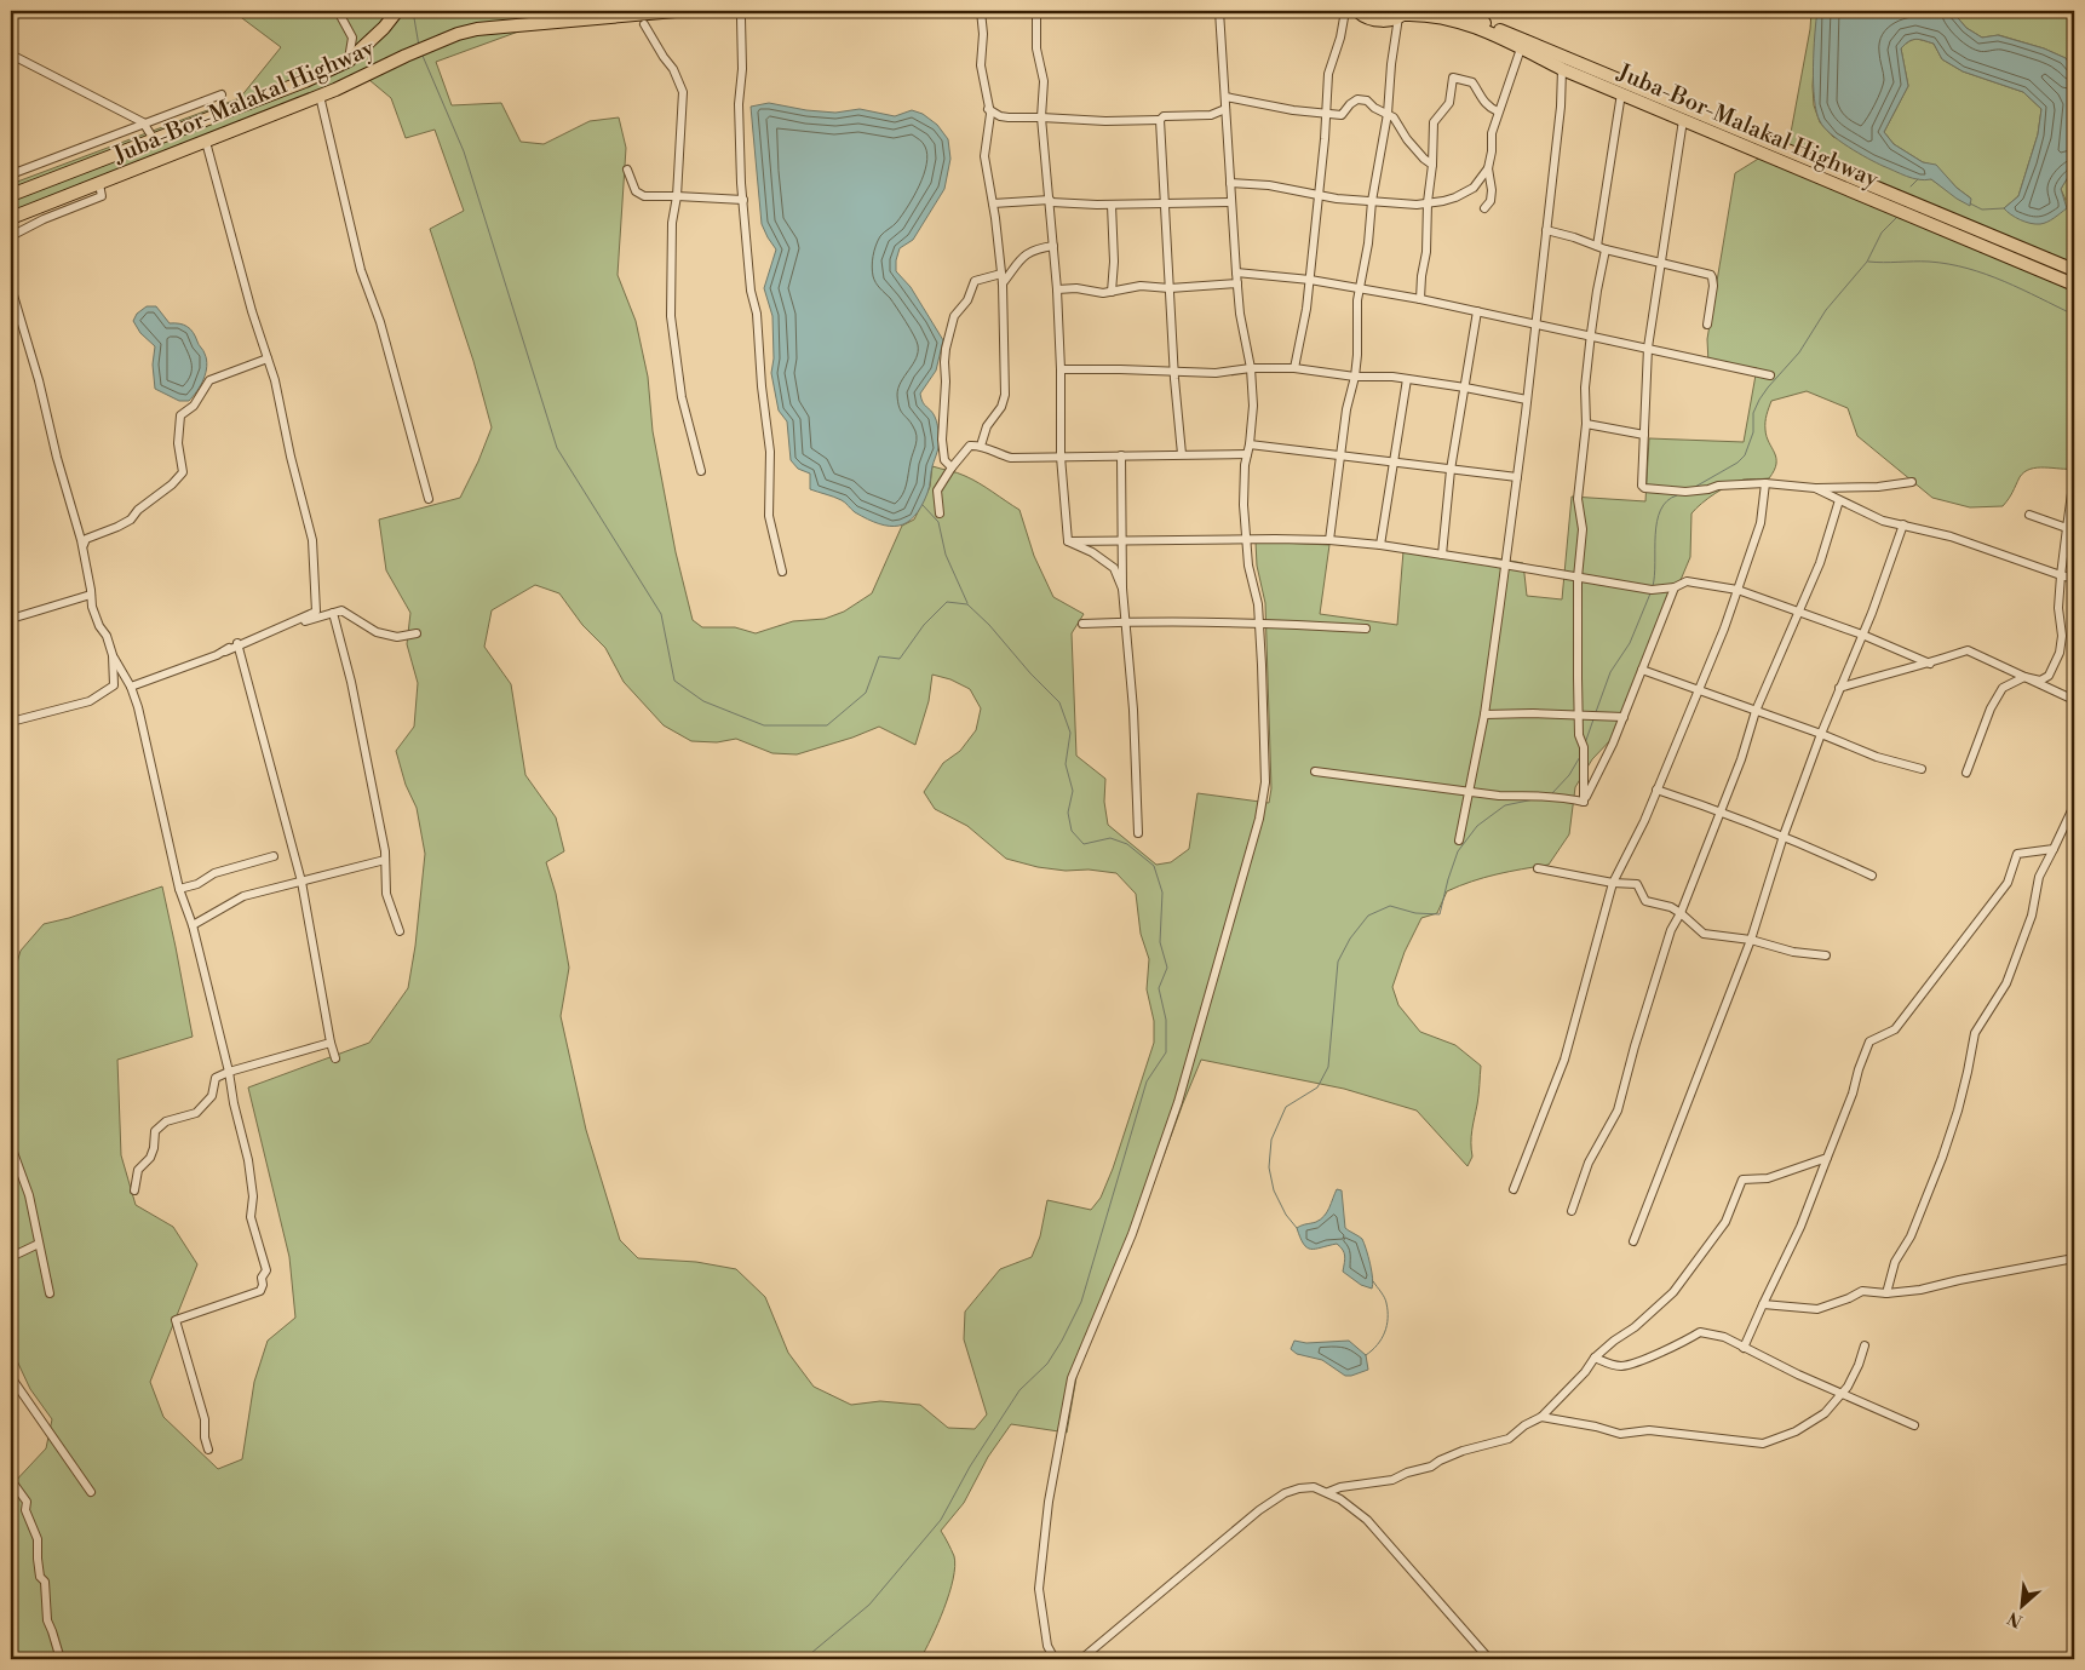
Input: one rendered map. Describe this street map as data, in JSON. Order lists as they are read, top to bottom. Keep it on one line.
{"streets":{"highway":["Juba-Bor-Malakal Highway"]},"north":"bottom left"}
